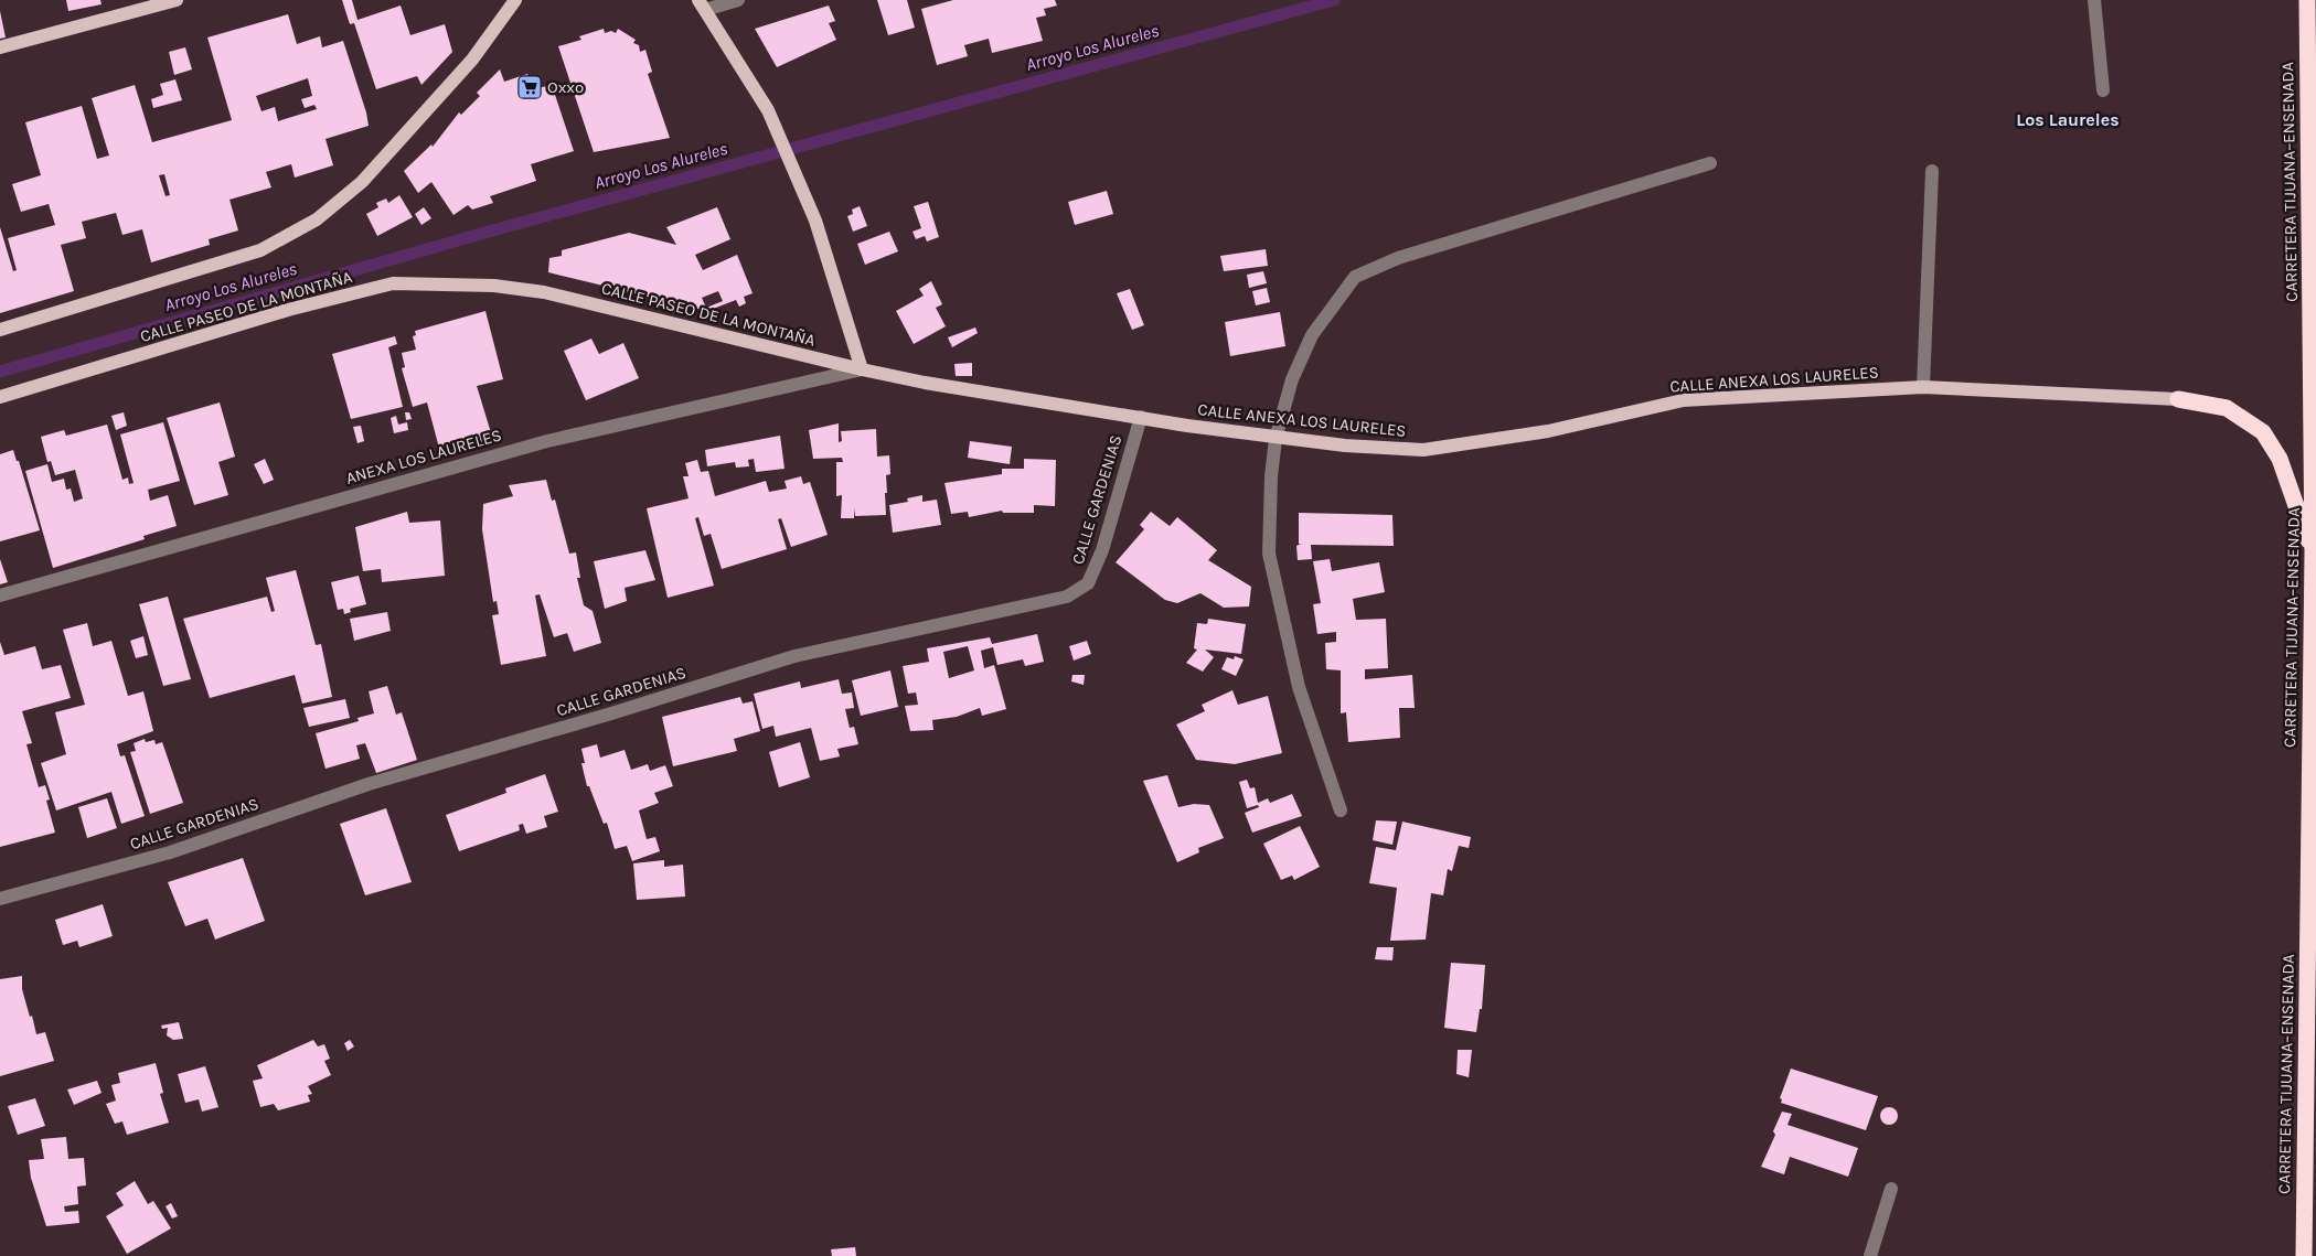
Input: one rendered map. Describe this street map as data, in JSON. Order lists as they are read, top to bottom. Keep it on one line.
{"streets":{"highway":["CARRETERA TIJUANA–ENSENADA"],"main road":["CALLE PASEO DE LA MONTAÑA","CALLE ANEXA LOS LAURELES"],"street":["ANEXA LOS LAURELES","CALLE GARDENIAS"]},"crossings":[["CALLE PASEO DE LA MONTAÑA","CALLE ANEXA LOS LAURELES"],["CALLE PASEO DE LA MONTAÑA","ANEXA LOS LAURELES"],["CALLE ANEXA LOS LAURELES","ANEXA LOS LAURELES"],["CALLE ANEXA LOS LAURELES","CALLE GARDENIAS"]],"districts":["Los Laureles"],"water":["Arroyo Los Alureles"],"places":{"supermarket":["Oxxo"]}}
